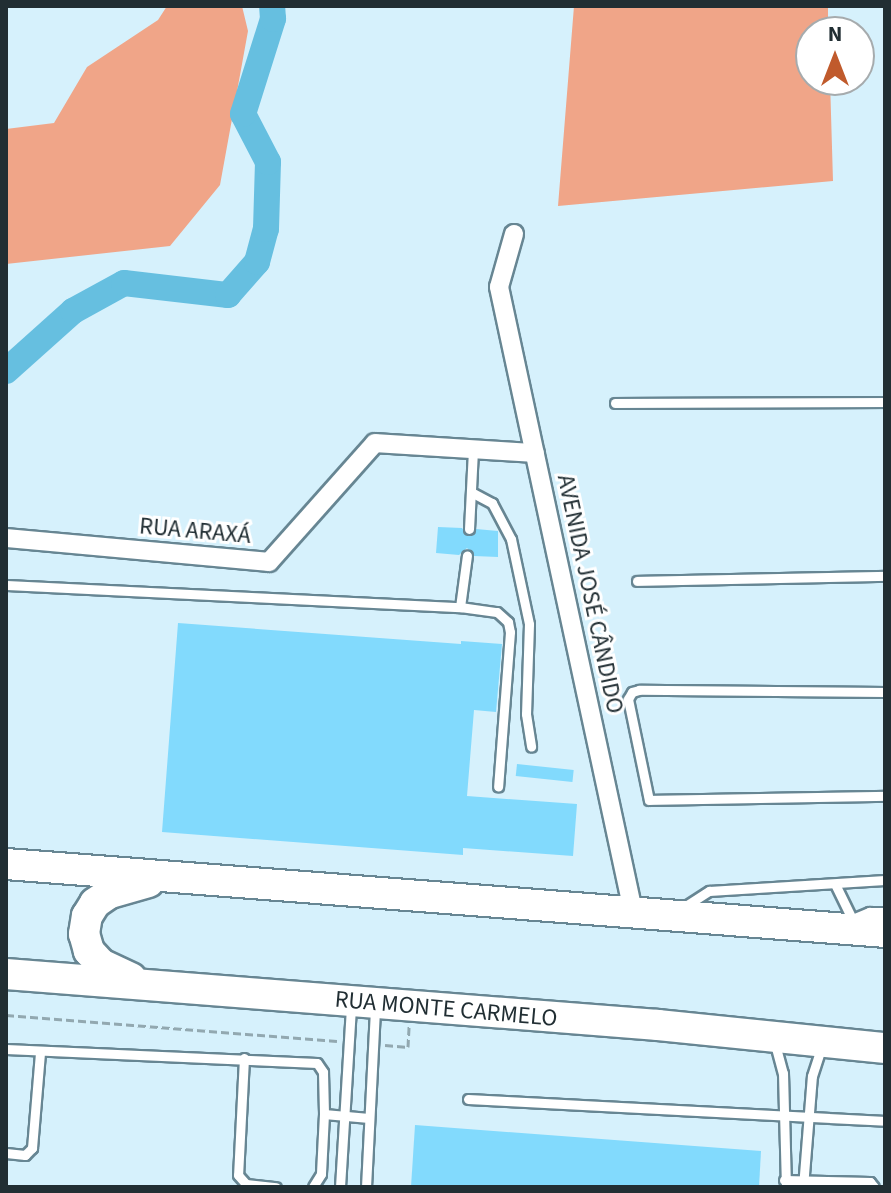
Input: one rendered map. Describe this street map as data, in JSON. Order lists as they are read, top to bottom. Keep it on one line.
{"streets":{"highway":["RUA MONTE CARMELO"],"street":["RUA ARAXÁ","AVENIDA JOSÉ CÂNDIDO"]},"north":"top"}
